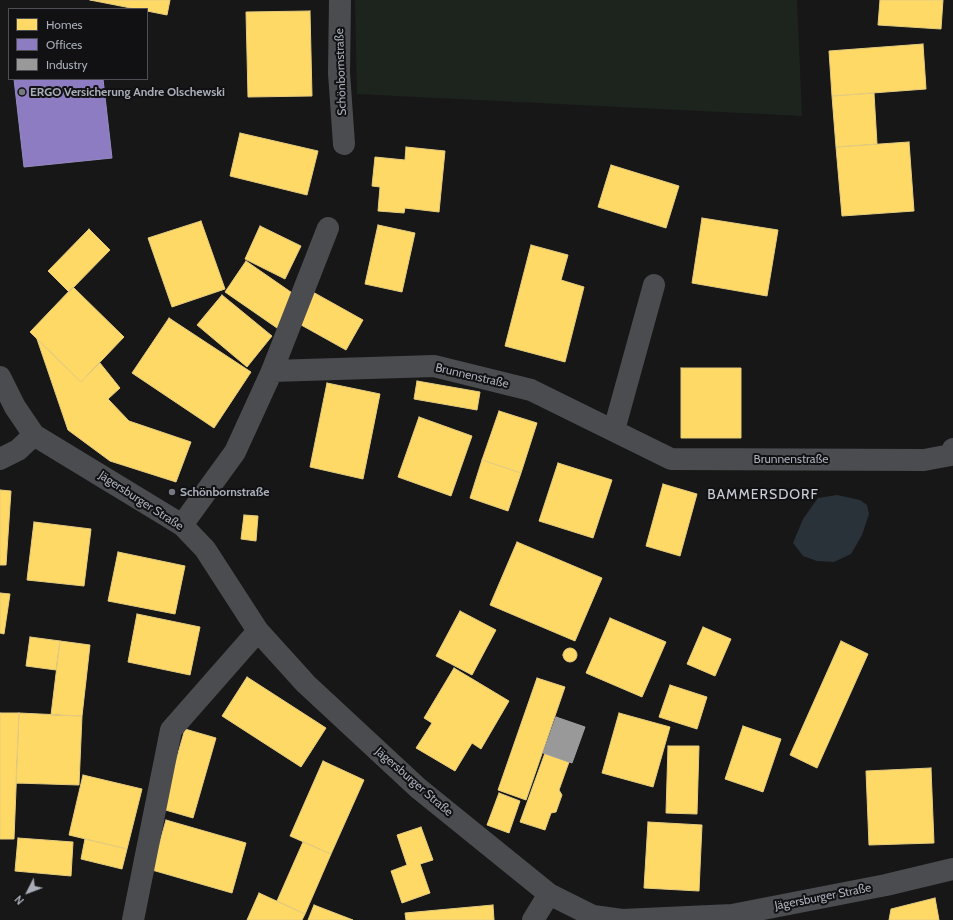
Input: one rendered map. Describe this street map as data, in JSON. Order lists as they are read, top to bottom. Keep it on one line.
{"streets":{"street":["Schönbornstraße","Brunnenstraße","Jägersburger Straße"]},"districts":["BAMMERSDORF"],"places":["ERGO Versicherung Andre Olschewski","Schönbornstraße"],"legend":["Homes","Offices","Industry"],"north":"bottom left"}
